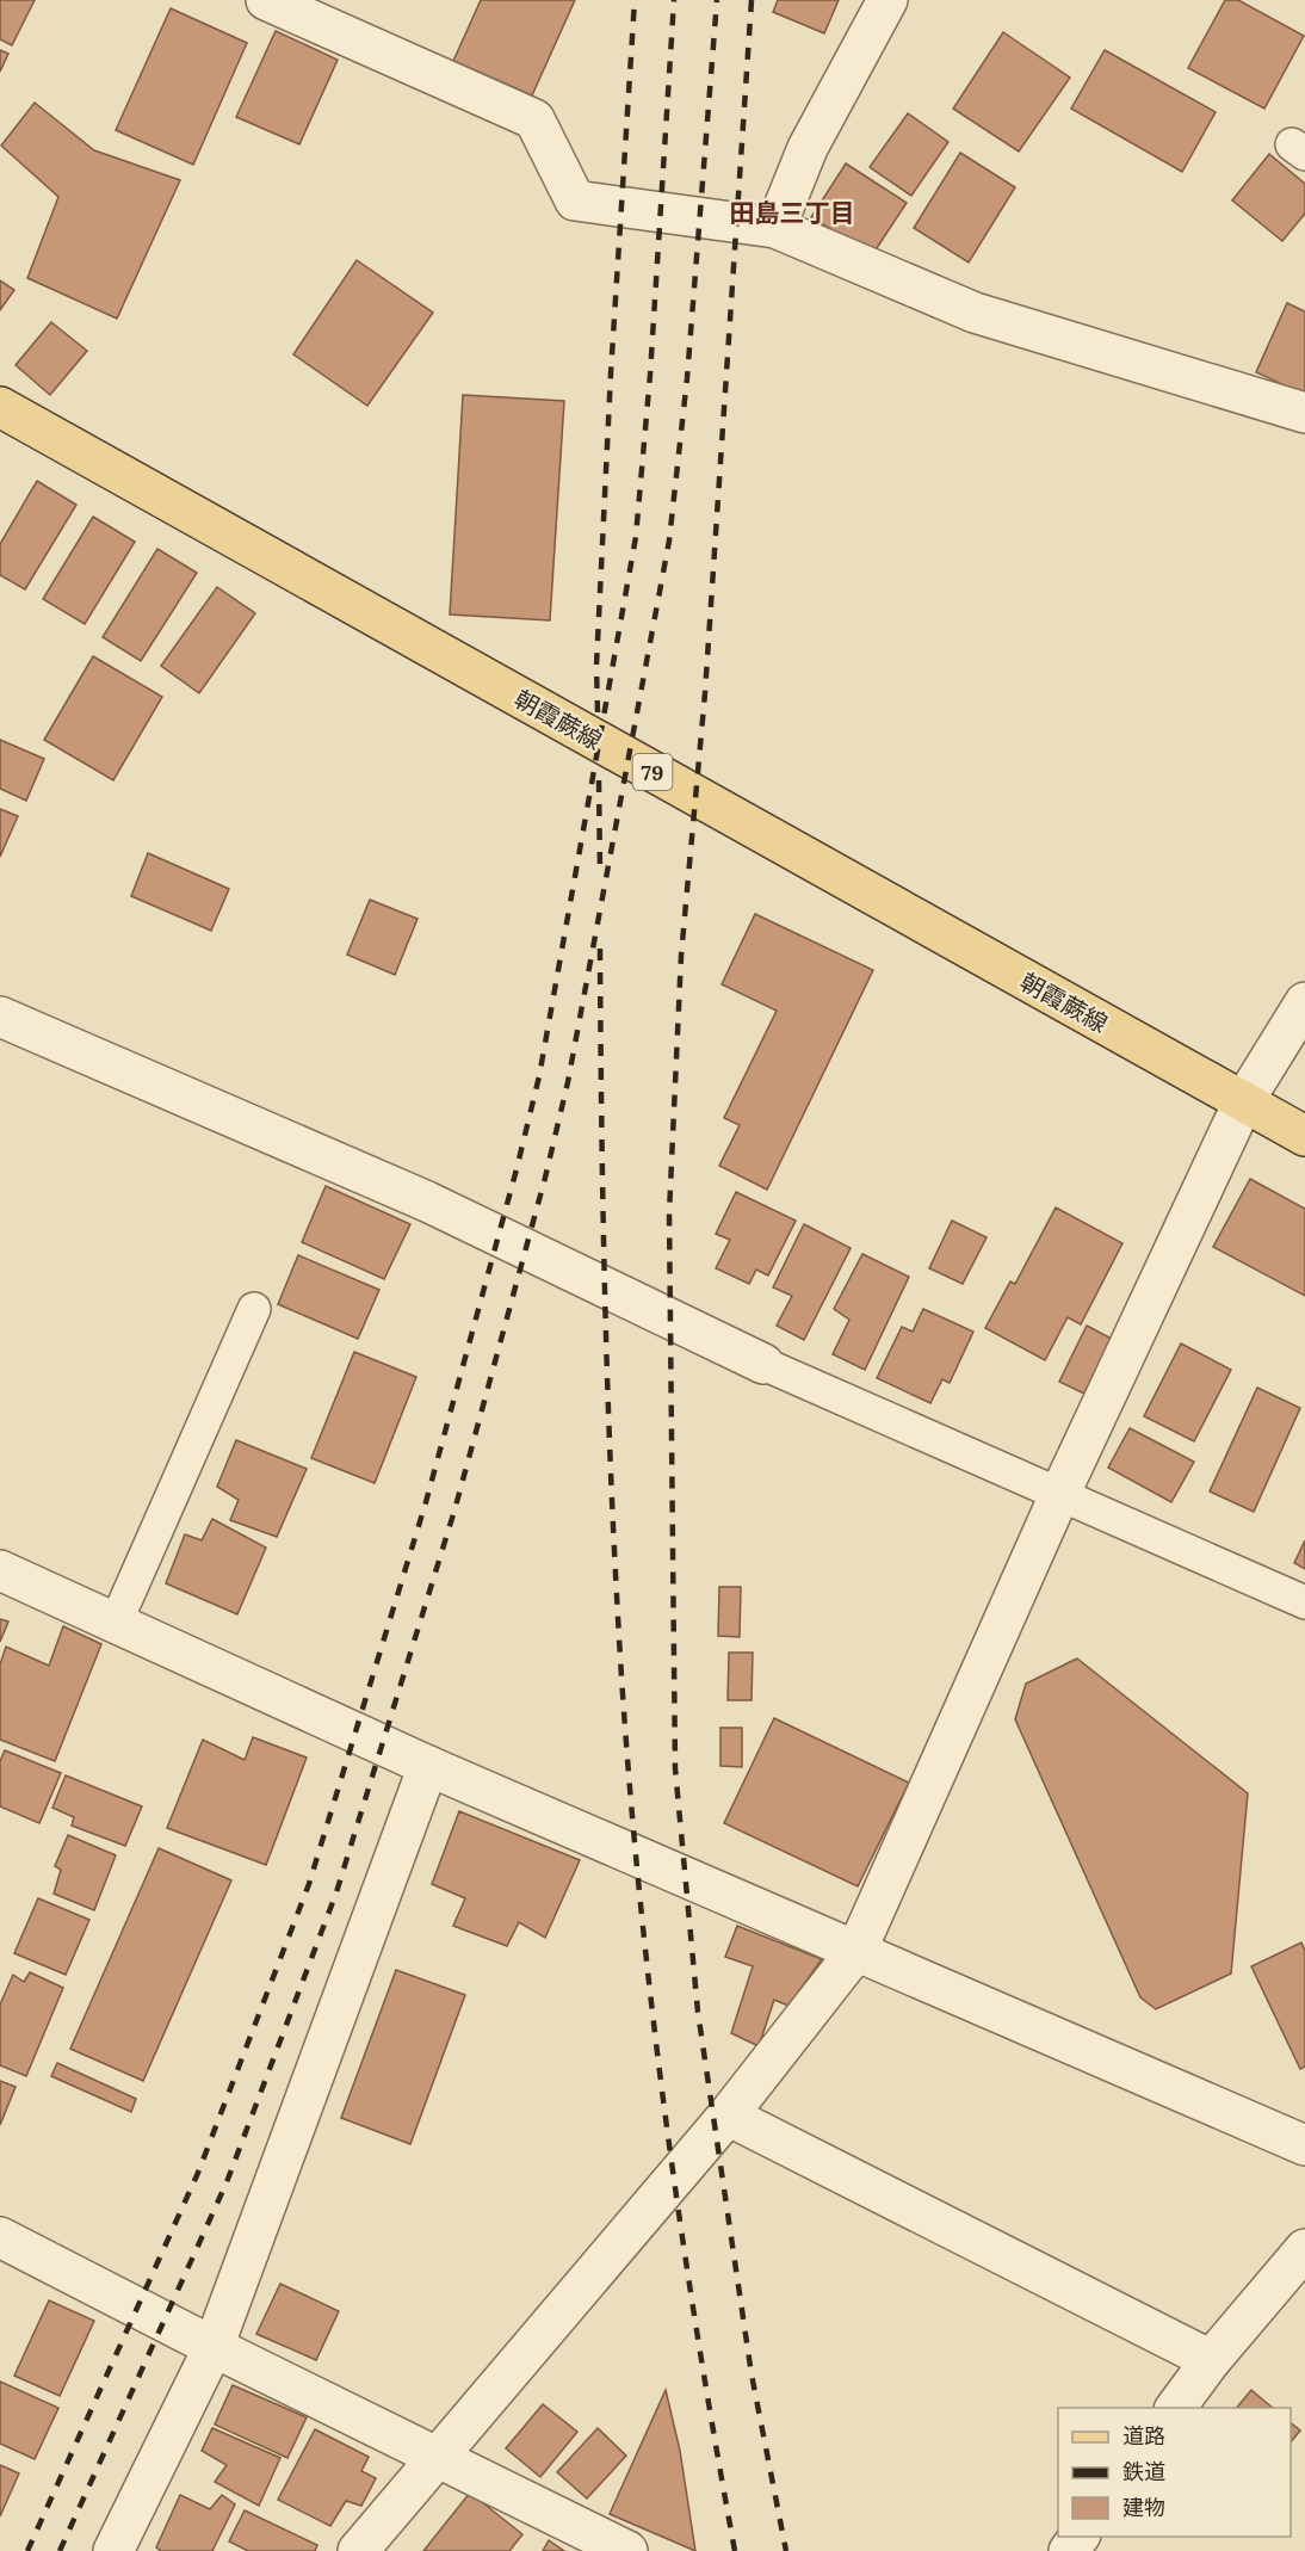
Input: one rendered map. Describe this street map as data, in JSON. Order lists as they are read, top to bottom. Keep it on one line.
{"streets":{"main road":["朝霞蕨線","79"]},"districts":["田島三丁目"],"legend":["道路","鉄道","建物"]}
